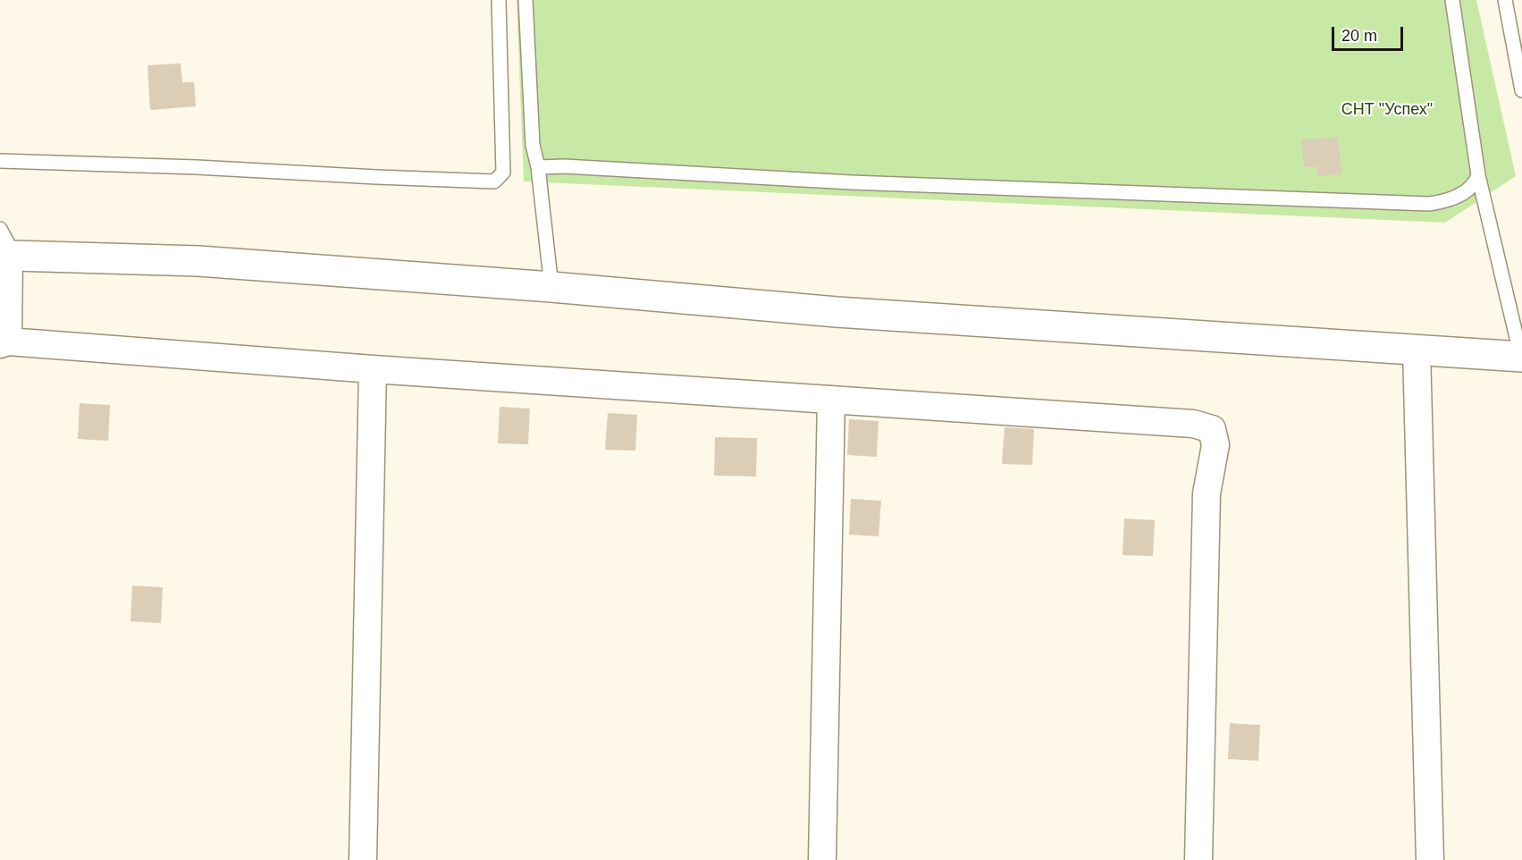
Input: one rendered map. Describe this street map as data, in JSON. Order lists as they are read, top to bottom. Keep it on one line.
{"parks":["СНТ \"Успех\""],"scale_bar":"20 m"}
